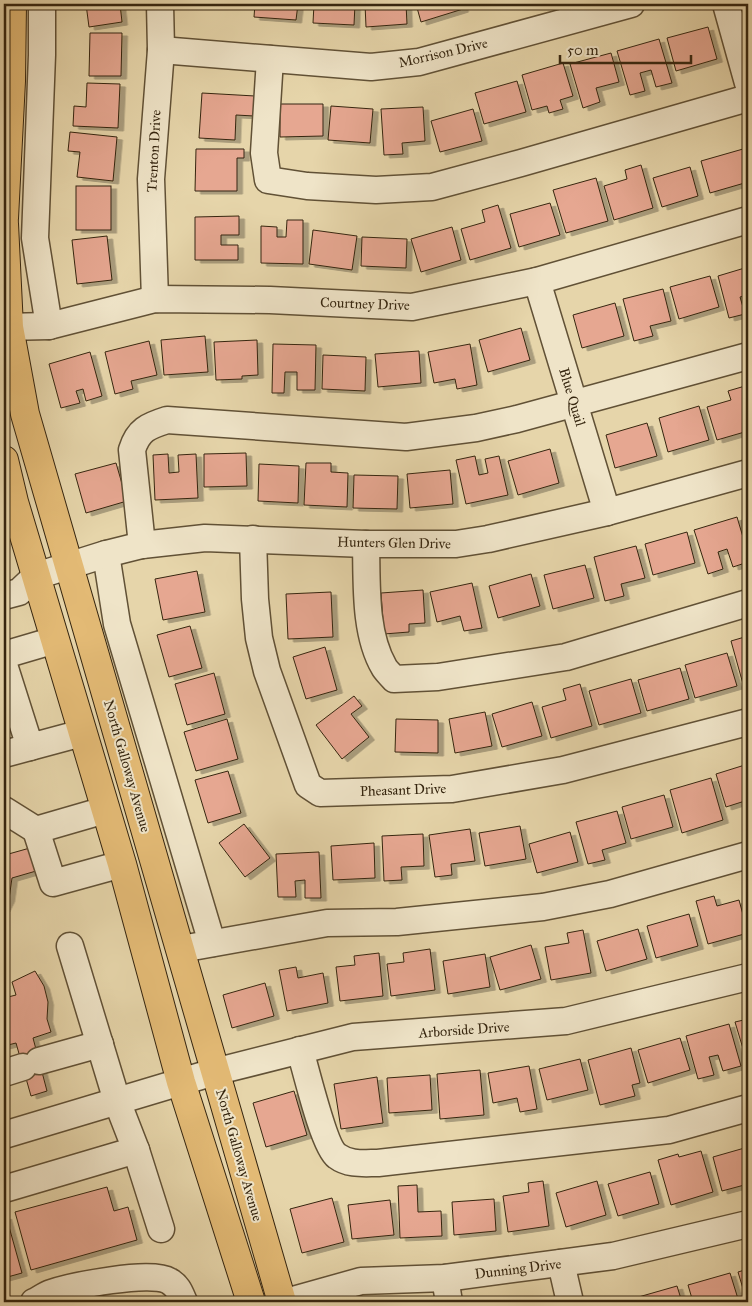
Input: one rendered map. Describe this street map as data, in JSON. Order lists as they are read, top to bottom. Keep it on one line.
{"streets":{"main road":["North Galloway Avenue"],"street":["Morrison Drive","Trenton Drive","Courtney Drive","Blue Quail","Hunters Glen Drive","Pheasant Drive","Arborside Drive","Dunning Drive"]},"crossings":[["Morrison Drive","Trenton Drive"],["Trenton Drive","Courtney Drive"],["Courtney Drive","Blue Quail"],["Courtney Drive","North Galloway Avenue"],["Blue Quail","Hunters Glen Drive"],["Hunters Glen Drive","North Galloway Avenue"],["Hunters Glen Drive","Pheasant Drive"],["North Galloway Avenue","Arborside Drive"]],"scale_bar":"50 m"}
